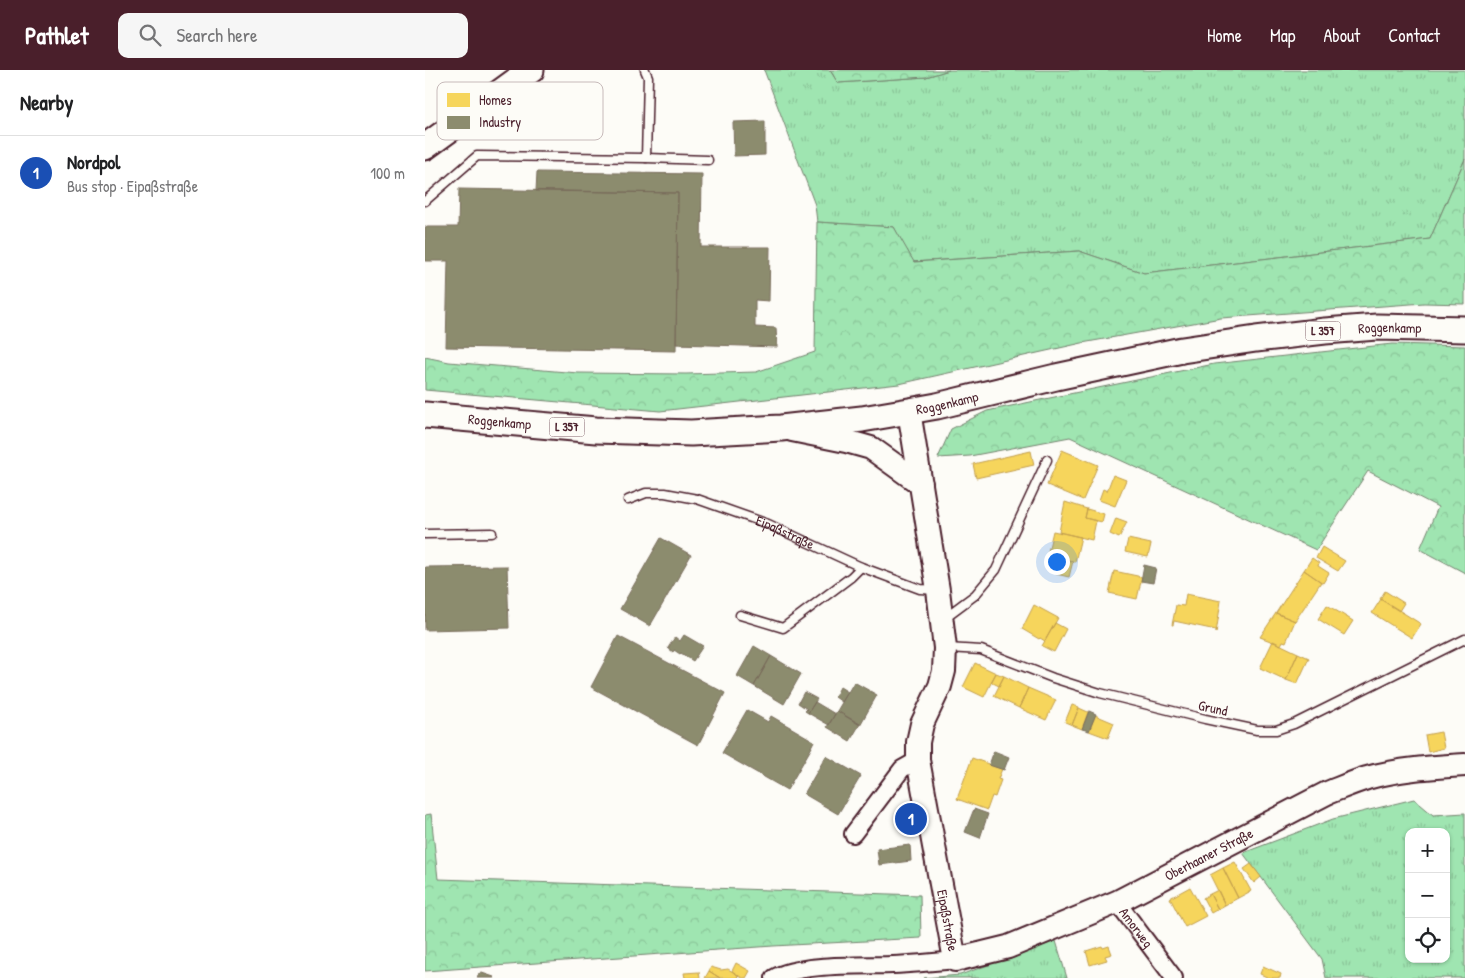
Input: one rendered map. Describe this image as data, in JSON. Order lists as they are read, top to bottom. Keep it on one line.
{"streets":{"main road":["Roggenkamp","L 357"],"street":["Eipaßstraße","Oberhaaner Straße","Amorweg"],"lane":["Grund"]},"crossings":[["Roggenkamp","Eipaßstraße"],["Eipaßstraße","Grund"],["Eipaßstraße","Oberhaaner Straße"],["Oberhaaner Straße","Amorweg"]],"legend":["Homes","Industry"],"page":{"header":"Pathlet","search":"Search here","nav":["Home","Map","About","Contact"],"heading":"Nearby","list":[{"mark":"1","name":"Nordpol","note":"Bus stop · Eipaßstraße","value":"100 m"}],"pins":"1","map_buttons":["+","−"]}}
